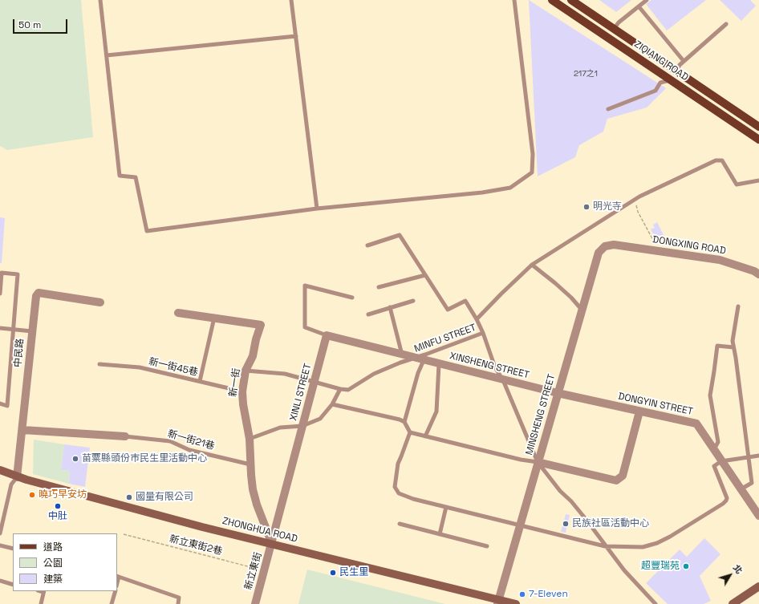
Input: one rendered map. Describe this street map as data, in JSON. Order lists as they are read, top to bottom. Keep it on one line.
{"streets":{"main road":["ZIQIANG ROAD"],"street":["DONGXING ROAD","中民路","XINSHENG STREET","新一街","XINLI STREET","DONGYIN STREET","MINSHENG STREET","ZHONGHUA ROAD","新立東街"],"lane":["MINFU STREET","新一街45巷","新一街21巷"],"path":["新立東街2巷"]},"crossings":[["DONGXING ROAD","MINSHENG STREET"],["MINFU STREET","XINSHENG STREET"],["MINFU STREET","MINSHENG STREET"],["中民路","ZHONGHUA ROAD"],["XINSHENG STREET","DONGYIN STREET"],["XINSHENG STREET","MINSHENG STREET"],["新一街45巷","新一街"],["新一街","XINLI STREET"],["新一街","新一街21巷"],["新一街","ZHONGHUA ROAD"],["新一街","新立東街"],["XINLI STREET","ZHONGHUA ROAD"],["XINLI STREET","新立東街"],["DONGYIN STREET","MINSHENG STREET"],["MINSHENG STREET","ZHONGHUA ROAD"],["ZHONGHUA ROAD","新立東街"],["新立東街2巷","新立東街"]],"places":["明光寺","苗粟縣頭份巿民生里活動中心","曉巧早安坊","國量有限公司","中肚","民族社區活動中心","超豐瑞苑","民生里","7-Eleven"],"house_numbers":["217之1"],"legend":["道路","公園","建築"],"scale_bar":"50 m","north":"top right"}
